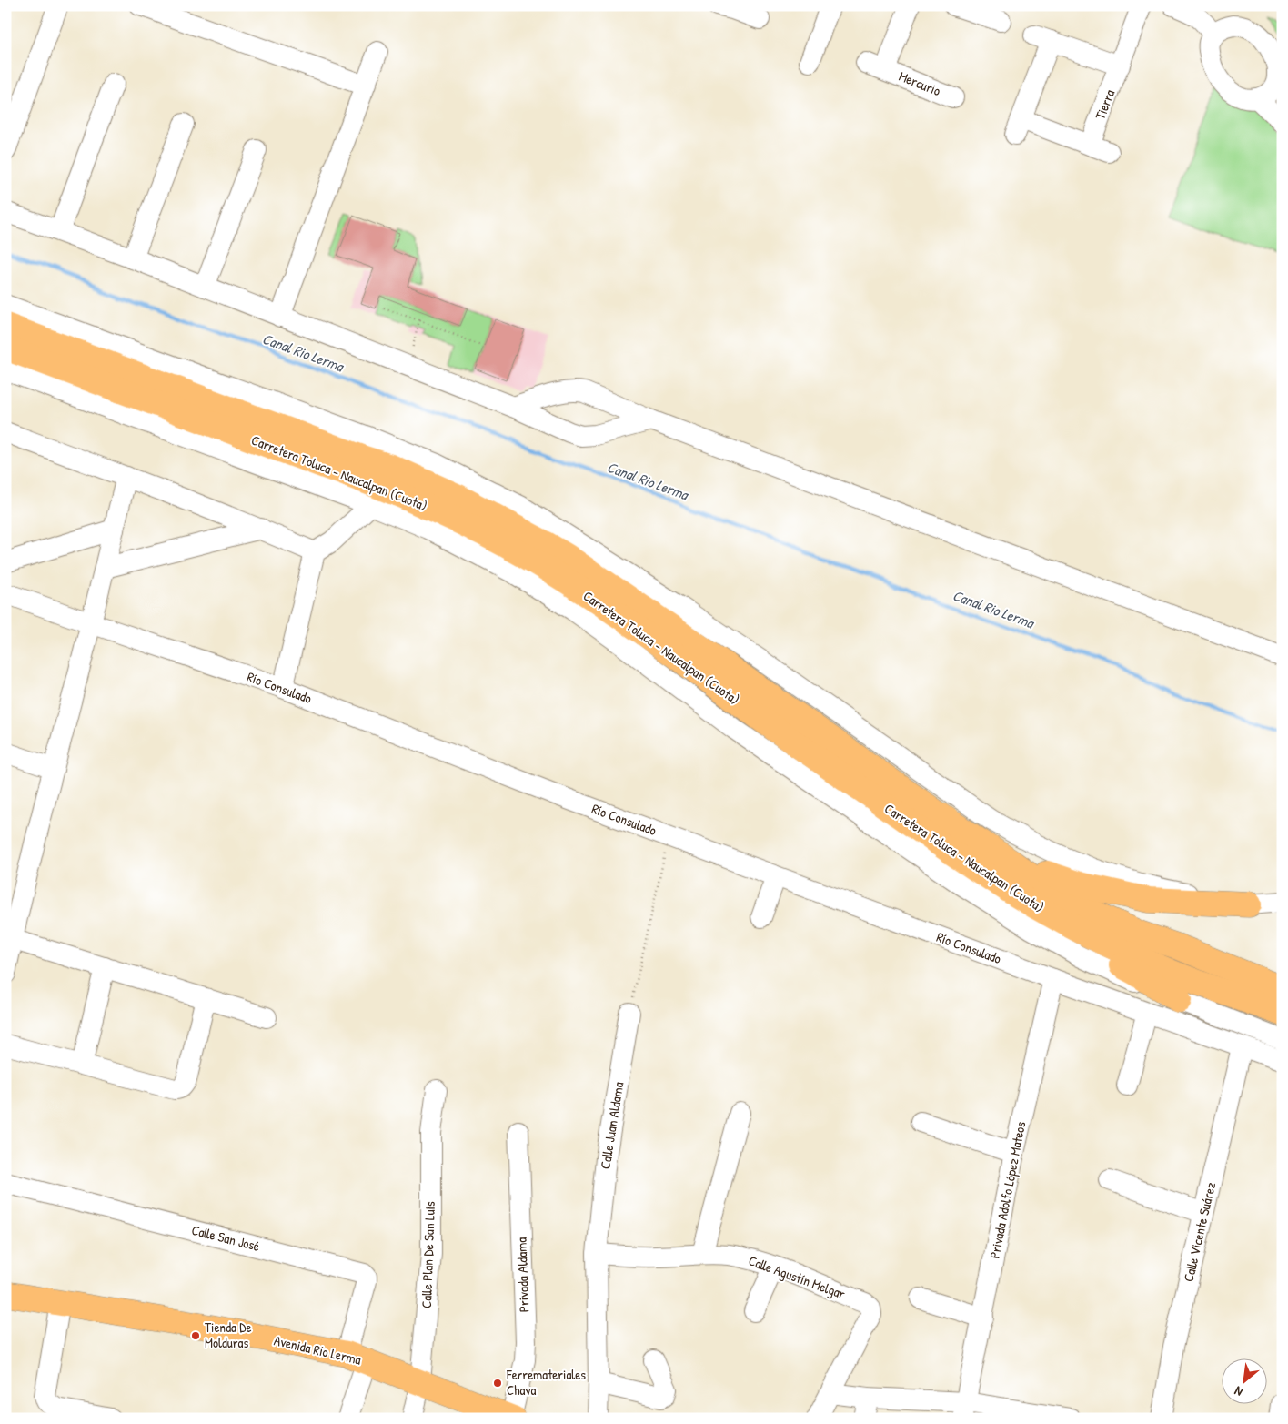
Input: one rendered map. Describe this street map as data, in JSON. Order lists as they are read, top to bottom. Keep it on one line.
{"streets":{"main road":["Carretera Toluca - Naucalpan (Cuota)","Avenida Río Lerma"],"street":["Mercurio","Tierra","Río Consulado","Calle Juan Aldama","Privada Adolfo López Mateos","Calle Vicente Suárez","Calle San José","Calle Plan De San Luis","Privada Aldama","Calle Agustín Melgar"]},"crossings":[["Río Consulado","Privada Adolfo López Mateos"],["Río Consulado","Calle Vicente Suárez"],["Calle Juan Aldama","Calle Agustín Melgar"],["Calle San José","Avenida Río Lerma"],["Calle Plan De San Luis","Avenida Río Lerma"],["Privada Aldama","Avenida Río Lerma"]],"water":["Canal Rio Lerma"],"places":["Tienda De Molduras","Ferremateriales Chava"],"north":"bottom left"}
